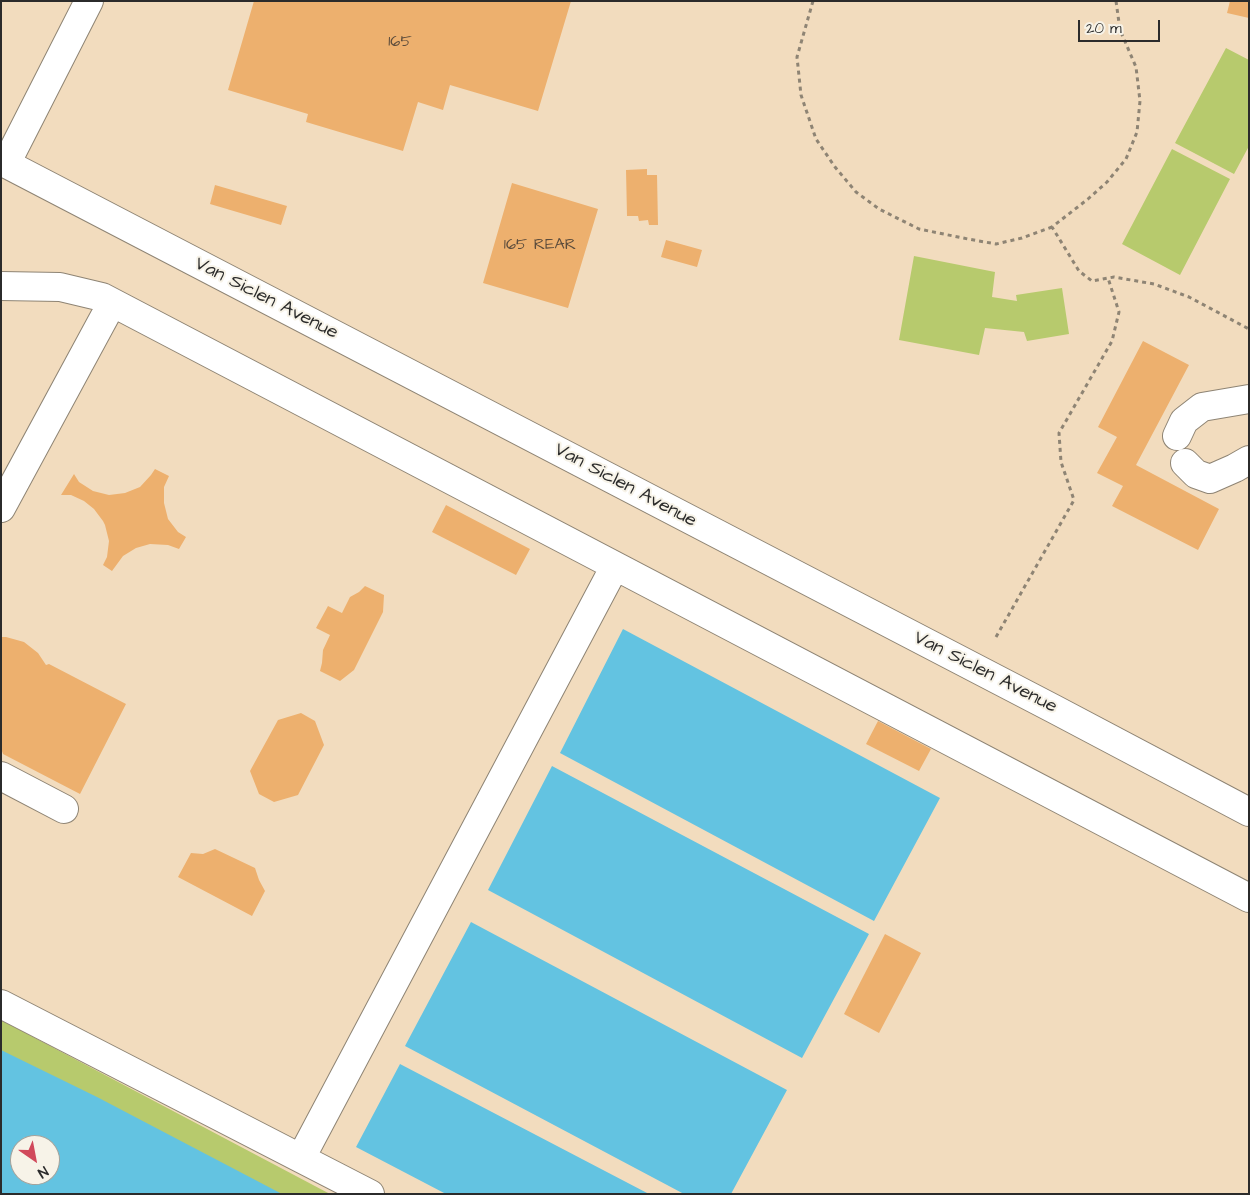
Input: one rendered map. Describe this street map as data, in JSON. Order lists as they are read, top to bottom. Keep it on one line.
{"streets":{"street":["Van Siclen Avenue"]},"house_numbers":["165","165 REAR"],"scale_bar":"20 m","north":"bottom right"}
